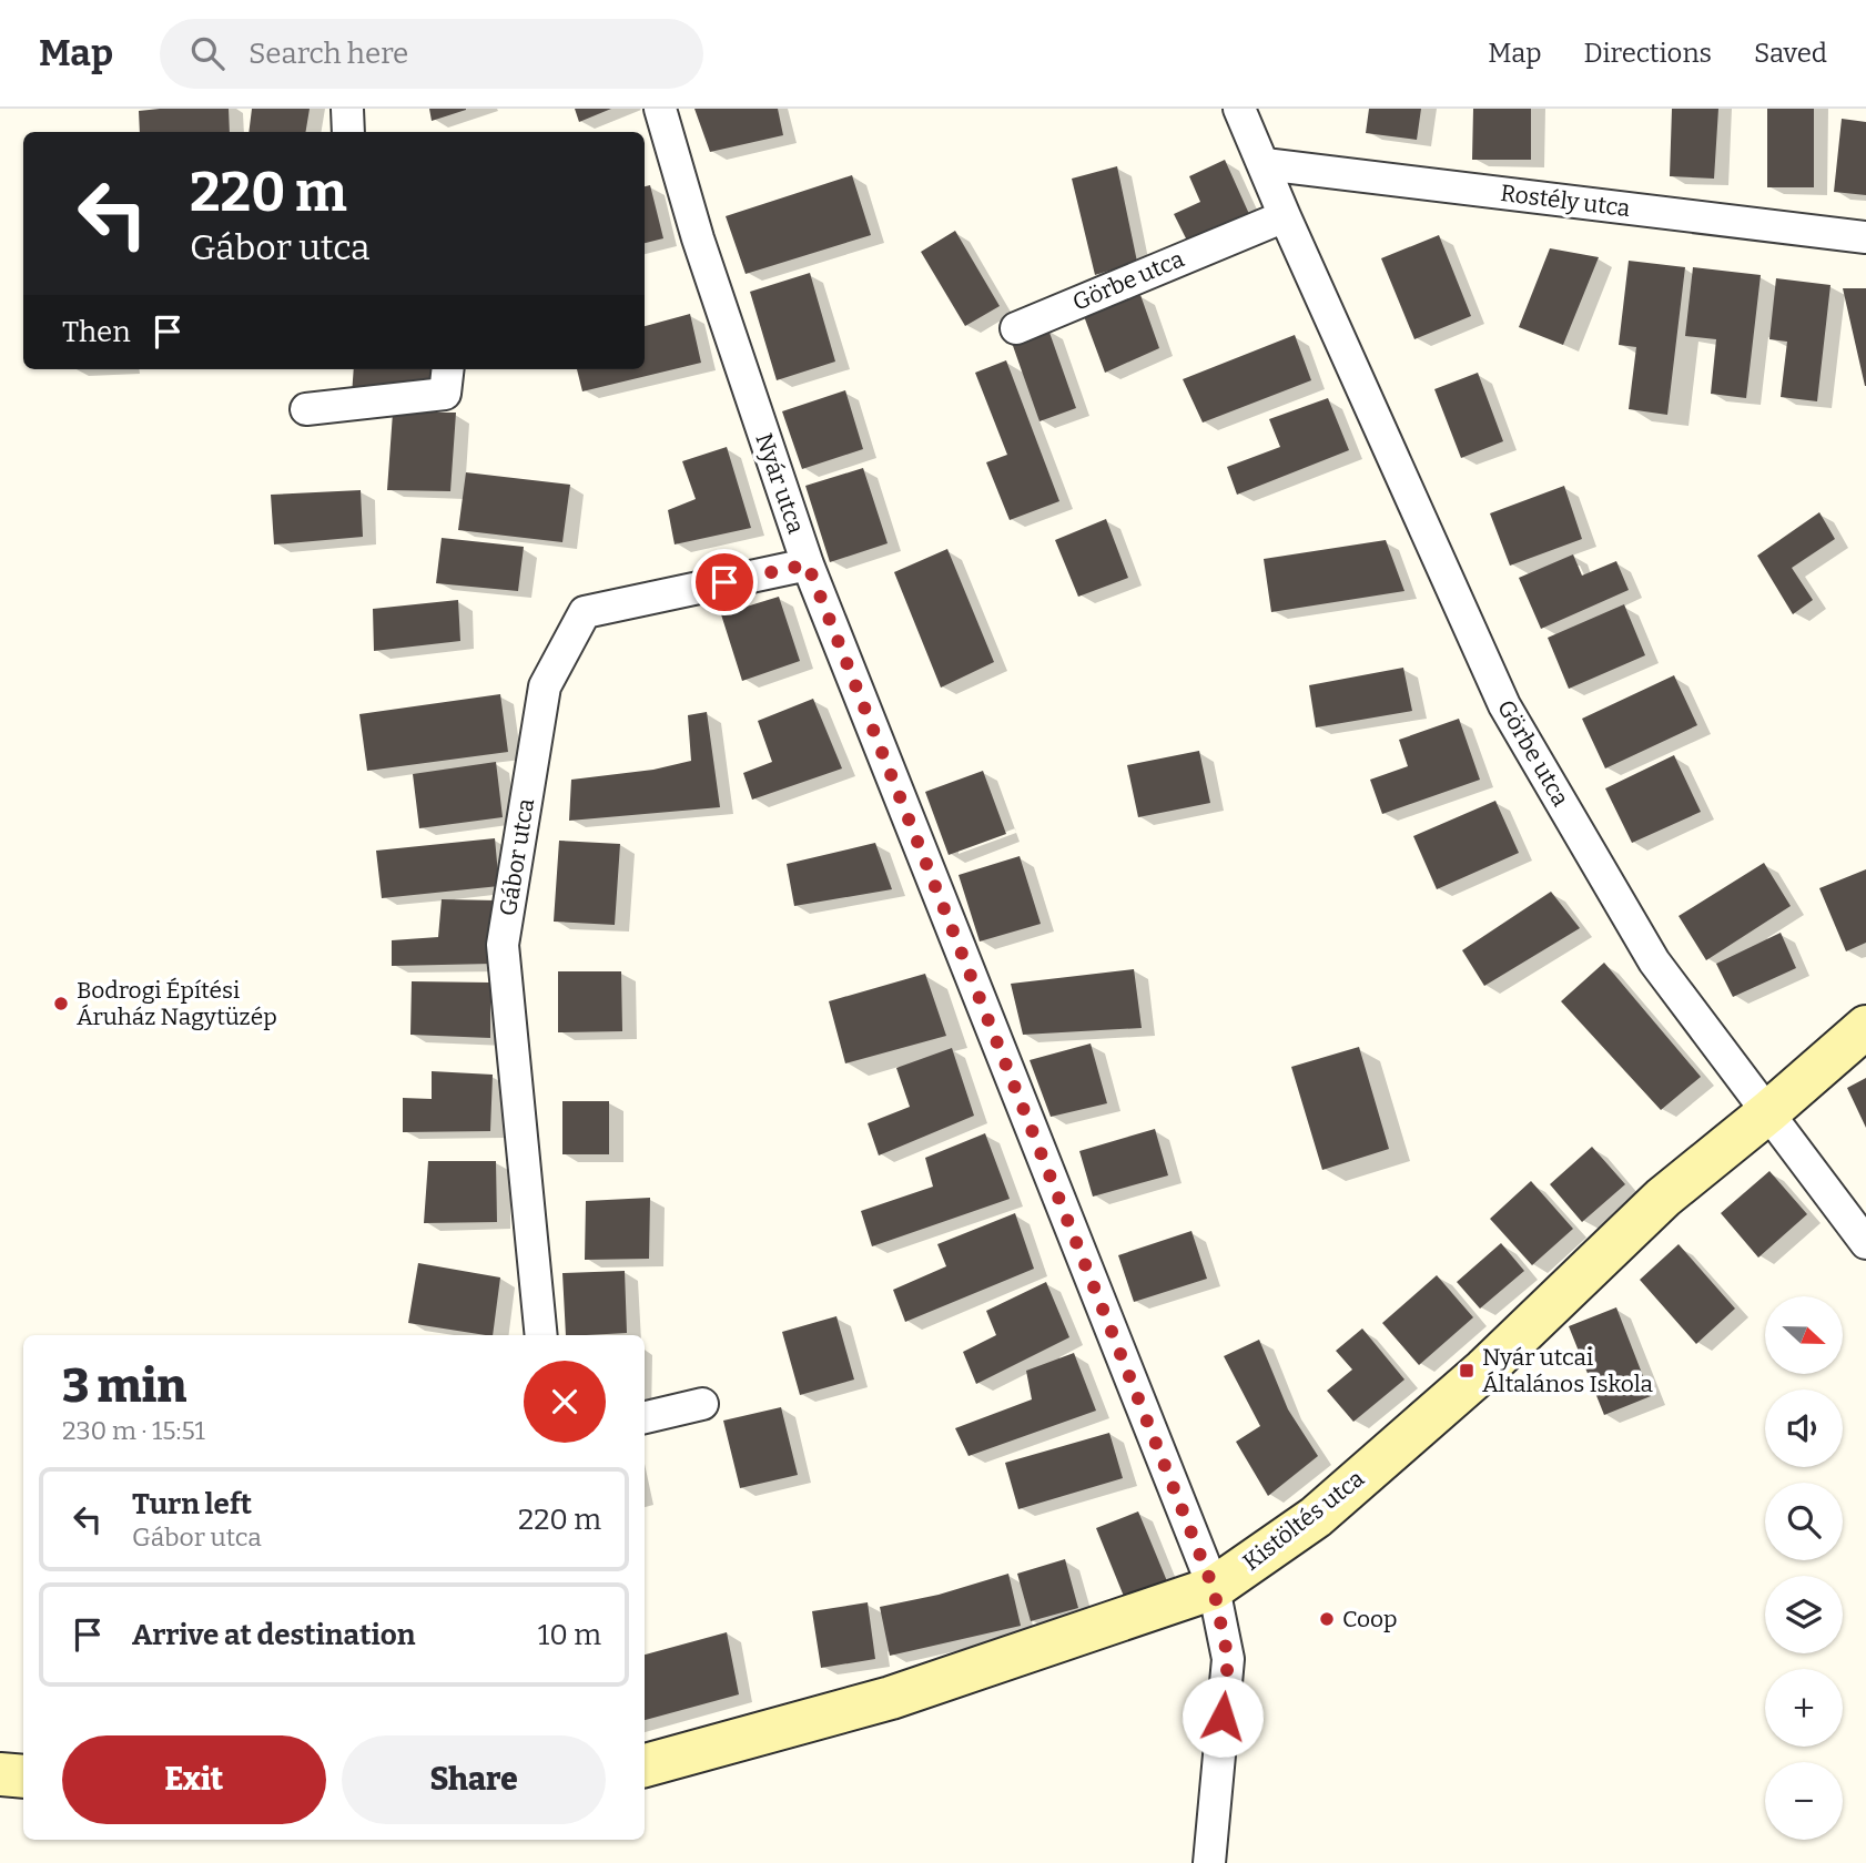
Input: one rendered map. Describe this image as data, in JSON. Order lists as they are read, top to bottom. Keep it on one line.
{"streets":{"street":["Rostély utca","Görbe utca","Nyár utca","Gábor utca","Kistöltés utca"]},"crossings":[["Rostély utca","Görbe utca"],["Görbe utca","Kistöltés utca"],["Nyár utca","Gábor utca"],["Nyár utca","Kistöltés utca"]],"places":{"other":["Bodrogi Építési Áruház Nagytüzép","Coop"],"transit":["Nyár utcai Általános Iskola"]},"north":"right","page":{"header":"Map","search":"Search here","nav":["Map","Directions","Saved"],"turn":["220 m","Gábor utca"],"then":"Then","map_buttons":["+","−"],"heading":["3 min","230 m · 15:51"],"list":[{"name":"Turn left","note":"Gábor utca","value":"220 m"},{"name":"Arrive at destination","value":"10 m"}],"buttons":["Exit","Share"]}}
